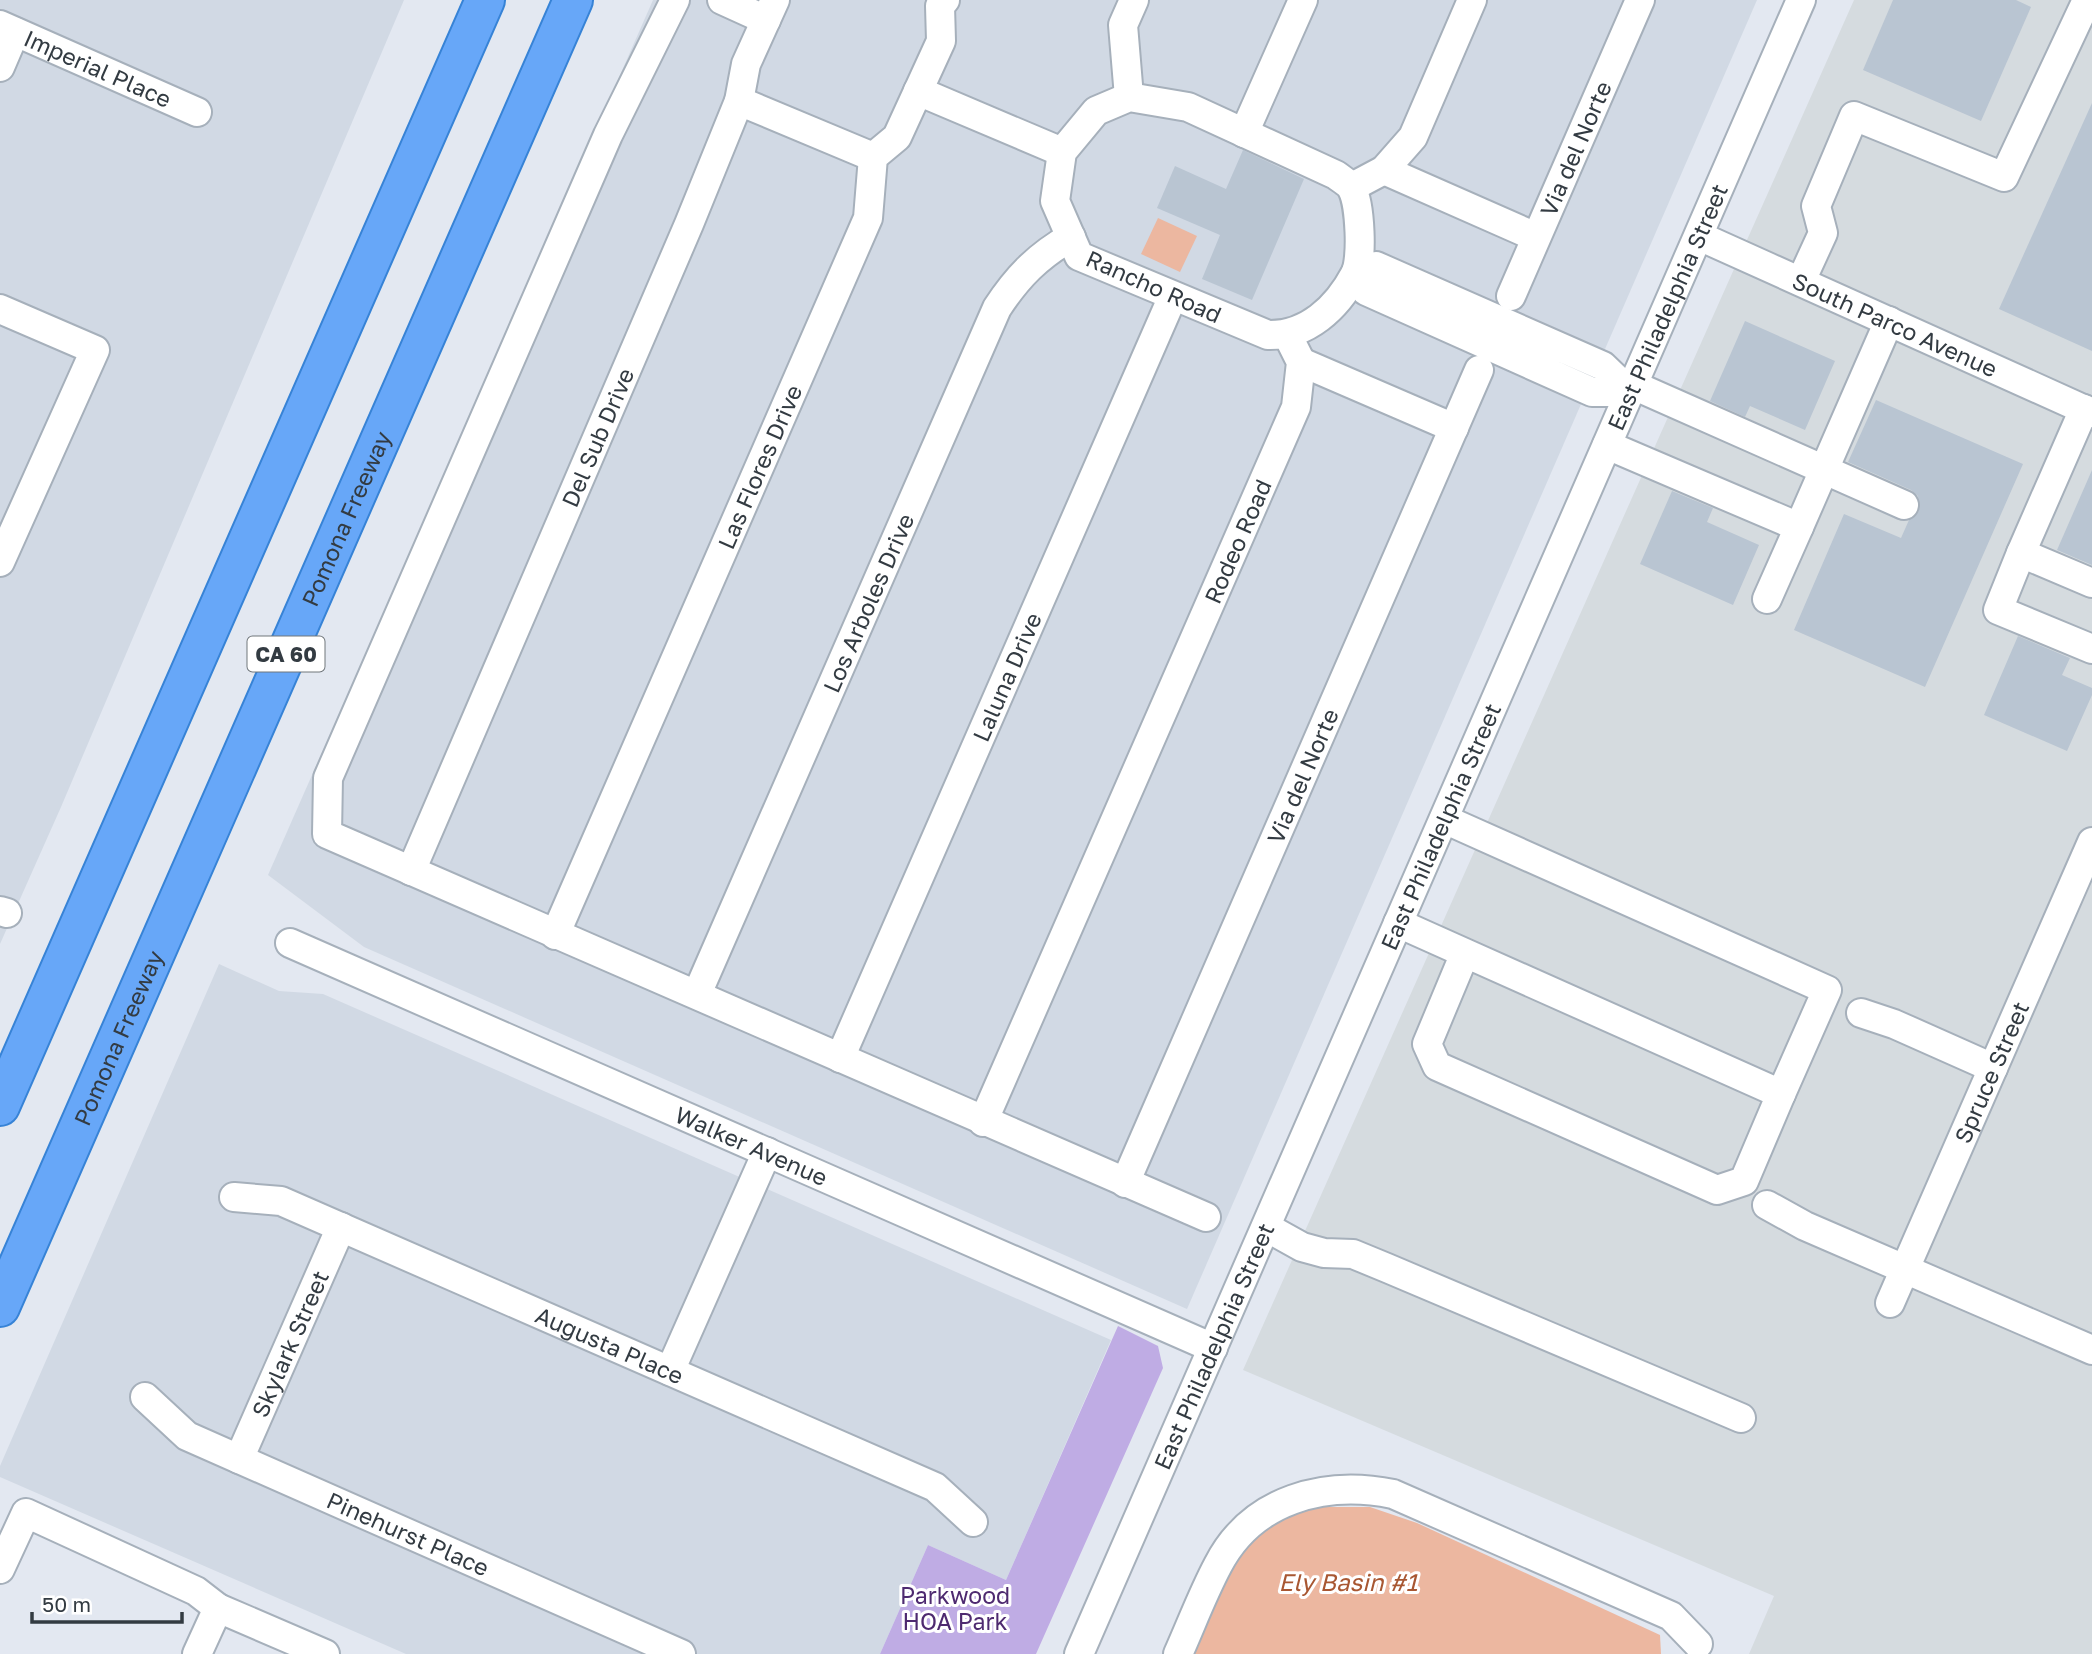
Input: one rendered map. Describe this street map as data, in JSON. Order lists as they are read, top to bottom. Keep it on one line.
{"streets":{"highway":["Pomona Freeway","CA 60"],"street":["Imperial Place","Via del Norte","Rancho Road","East Philadelphia Street","South Parco Avenue","Del Sub Drive","Las Flores Drive","Rodeo Road","Los Arboles Drive","Laluna Drive","Spruce Street","Walker Avenue","Skylark Street","Augusta Place","Pinehurst Place"]},"crossings":[["Rancho Road","Los Arboles Drive"],["Rancho Road","Laluna Drive"],["East Philadelphia Street","South Parco Avenue"],["East Philadelphia Street","Walker Avenue"],["Skylark Street","Augusta Place"],["Skylark Street","Pinehurst Place"]],"water":["Ely Basin #1"],"parks":["Parkwood HOA Park"],"scale_bar":"50 m"}
